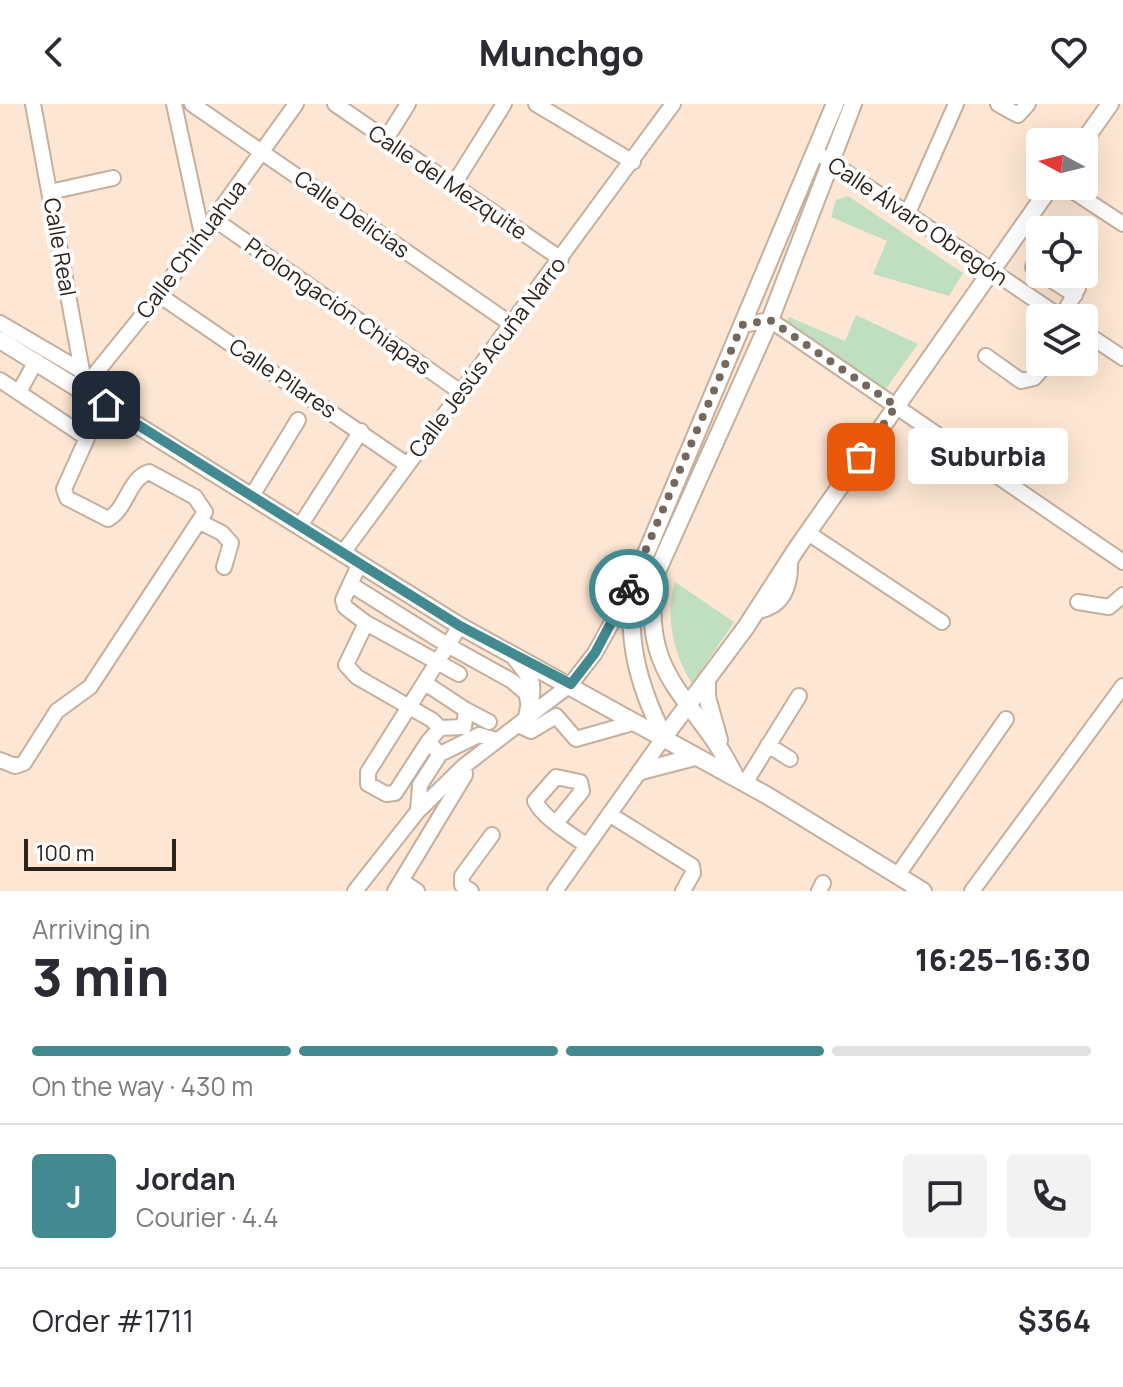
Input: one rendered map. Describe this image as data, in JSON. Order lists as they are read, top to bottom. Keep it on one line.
{"streets":{"street":["Calle del Mezquite","Calle Delicias","Calle Álvaro Obregón","Calle Real","Calle Chihuahua","Prolongación Chiapas","Calle Jesús Acuña Narro","Calle Pilares"]},"crossings":[["Calle del Mezquite","Calle Jesús Acuña Narro"],["Calle Delicias","Calle Chihuahua"],["Calle Delicias","Calle Jesús Acuña Narro"],["Calle Real","Calle Chihuahua"],["Calle Chihuahua","Prolongación Chiapas"],["Calle Chihuahua","Calle Pilares"],["Prolongación Chiapas","Calle Jesús Acuña Narro"],["Calle Jesús Acuña Narro","Calle Pilares"]],"places":["Suburbia"],"scale_bar":"100 m","north":"left","page":{"header":"Munchgo","bubble":"Suburbia","scale":"100 m","heading":["3 min","Arriving in","16:25–16:30"],"panel":["Jordan","Courier · 4.4","Order #1711","$364"],"bar":"On the way · 430 m","round":"J"}}
